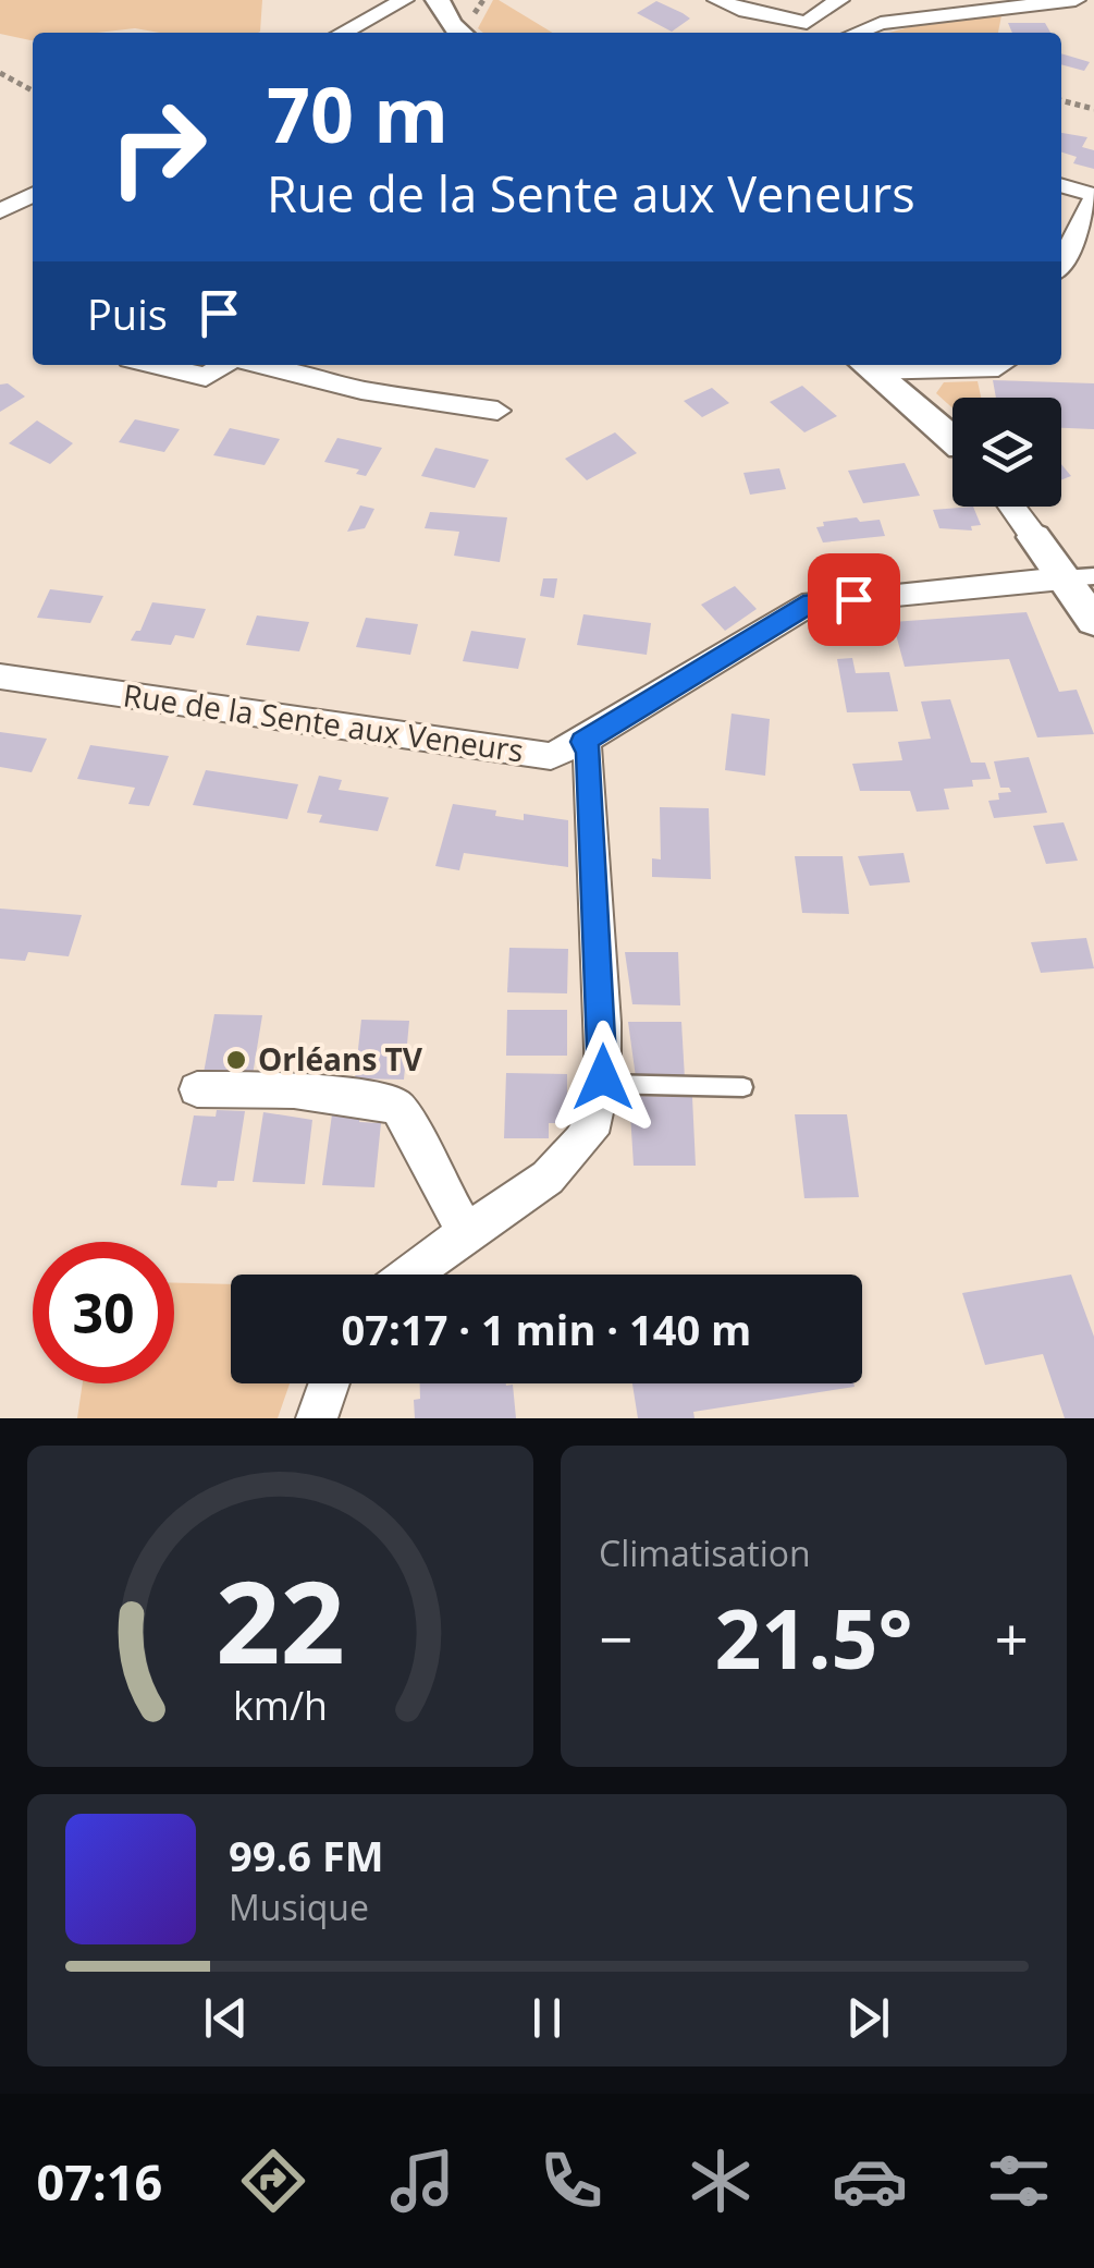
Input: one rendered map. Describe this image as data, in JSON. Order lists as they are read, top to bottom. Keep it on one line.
{"streets":{"street":["Rue de la Sente aux Veneurs"]},"places":["Orléans TV"],"page":{"turn":["70 m","Rue de la Sente aux Veneurs"],"then":"Puis","limit":"30","trip":"07:17 · 1 min · 140 m","tile":"Climatisation","heat":["−","21.5°","+"],"song":["99.6 FM","Musique"],"tabs":"07:16","gauge":["22","km/h"]}}
